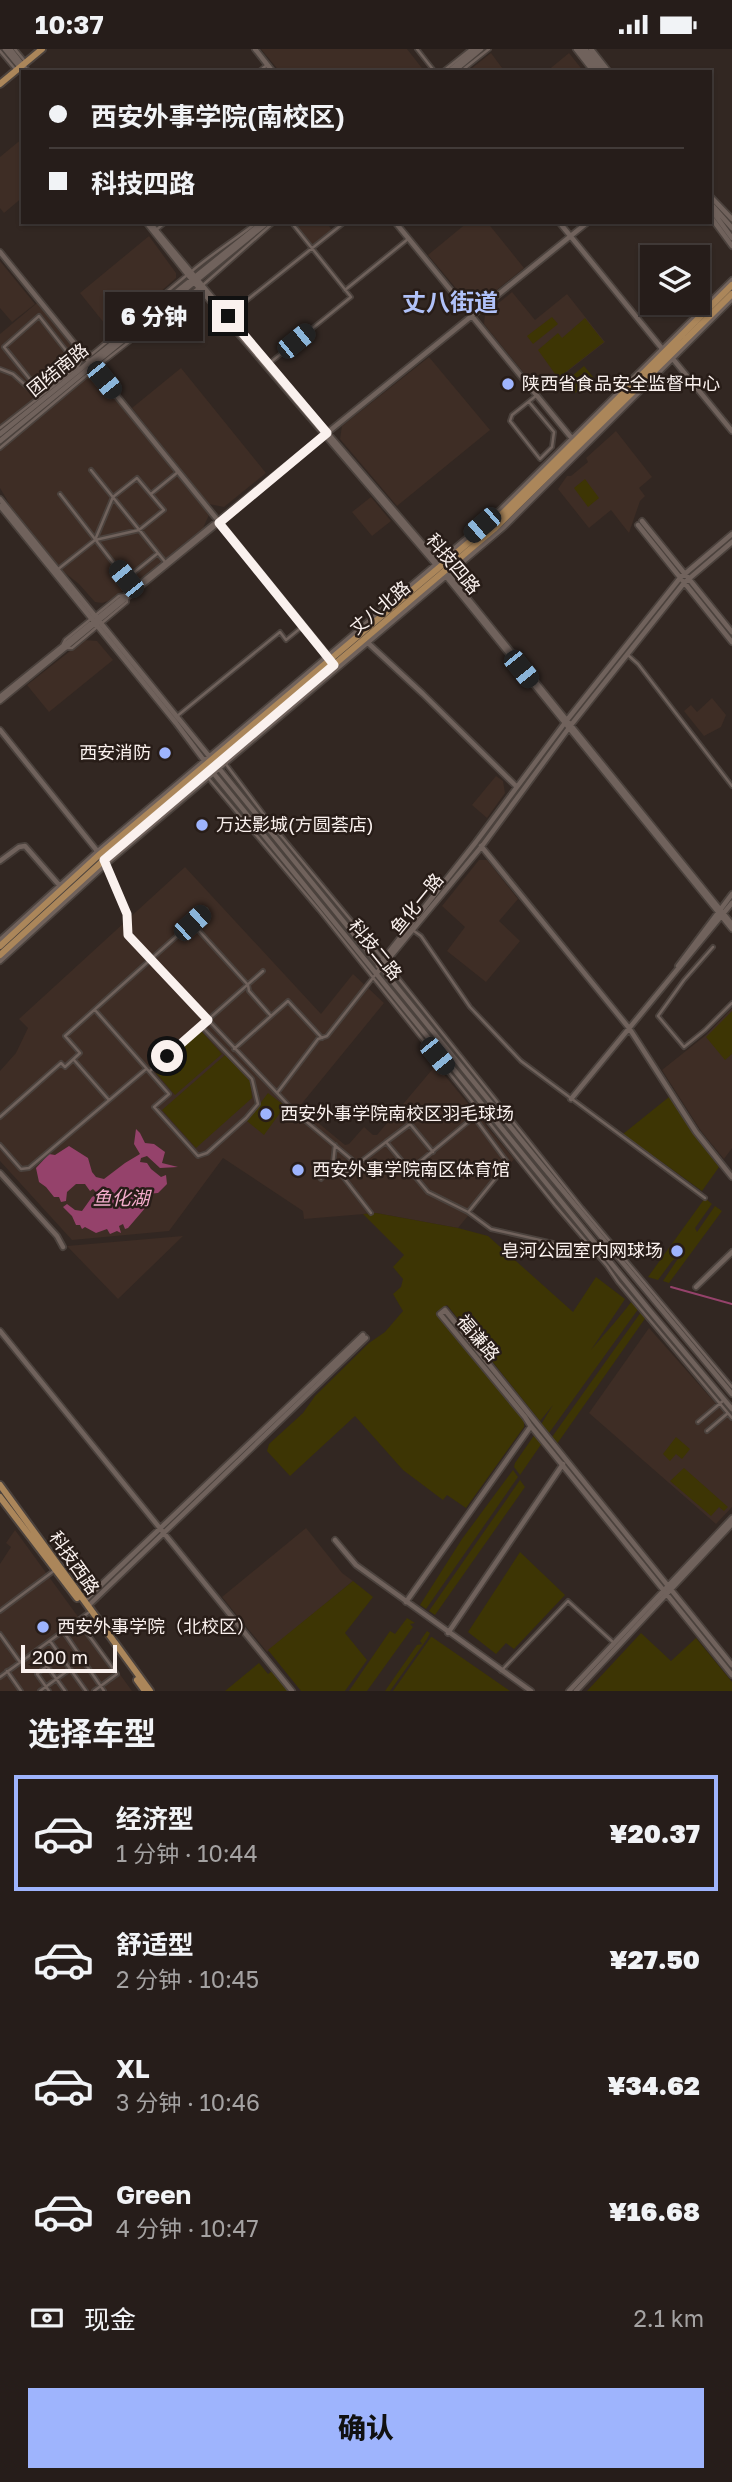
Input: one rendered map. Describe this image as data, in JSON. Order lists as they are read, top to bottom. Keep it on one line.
{"streets":{"main road":["丈八北路","科技西路"],"street":["团结南路","科技四路","鱼化一路","科技二路","福谦路"]},"crossings":[["团结南路","科技四路"],["科技四路","丈八北路"],["科技四路","鱼化一路"],["丈八北路","科技二路"],["鱼化一路","科技二路"]],"districts":["丈八街道"],"water":["鱼化湖"],"places":["陕西省食品安全监督中心","西安消防","万达影城(方圆荟店)","西安外事学院南校区羽毛球场","西安外事学院南区体育馆","皂河公园室内网球场","西安外事学院（北校区）"],"scale_bar":"200 m","page":{"status":"10:37","banner":["西安外事学院(南校区)","科技四路"],"bubble":"6 分钟","scale":"200 m","heading":"选择车型","list":[{"name":"经济型","note":"1 分钟 · 10:44","value":"¥20.37"},{"name":"舒适型","note":"2 分钟 · 10:45","value":"¥27.50"},{"name":"XL","note":"3 分钟 · 10:46","value":"¥34.62"},{"name":"Green","note":"4 分钟 · 10:47","value":"¥16.68"}],"pay":["现金","2.1 km"],"buttons":"确认"}}
